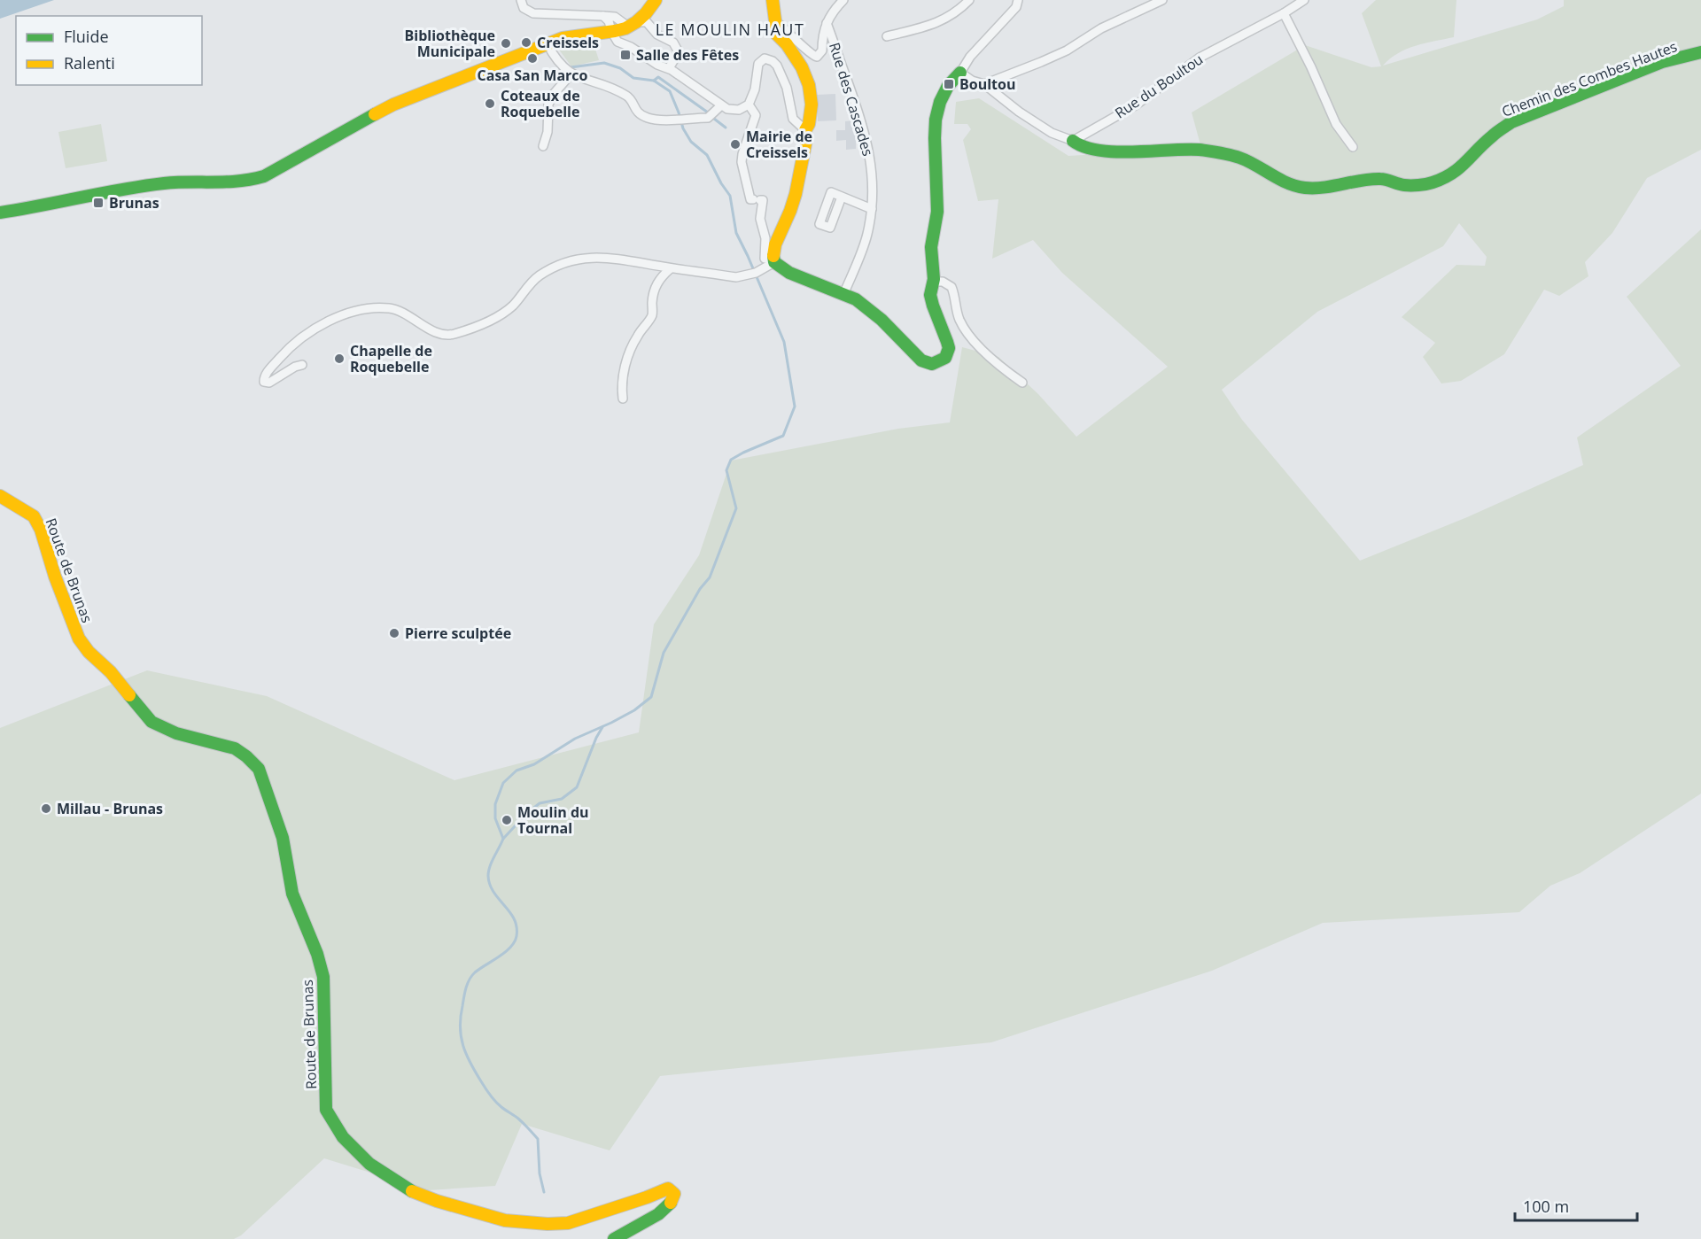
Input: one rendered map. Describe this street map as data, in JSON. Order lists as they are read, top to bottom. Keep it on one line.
{"streets":{"street":["Chemin des Combes Hautes","Rue du Boultou","Rue des Cascades","Route de Brunas"]},"crossings":[["Chemin des Combes Hautes","Rue du Boultou"]],"districts":["LE MOULIN HAUT"],"places":{"other":["Creissels","Bibliothèque Municipale","Casa San Marco","Coteaux de Roquebelle","Mairie de Creissels","Chapelle de Roquebelle","Pierre sculptée","Millau - Brunas","Moulin du Tournal"],"transit":["Salle des Fêtes","Boultou","Brunas"]},"legend":["Fluide","Ralenti"],"scale_bar":"100 m"}
